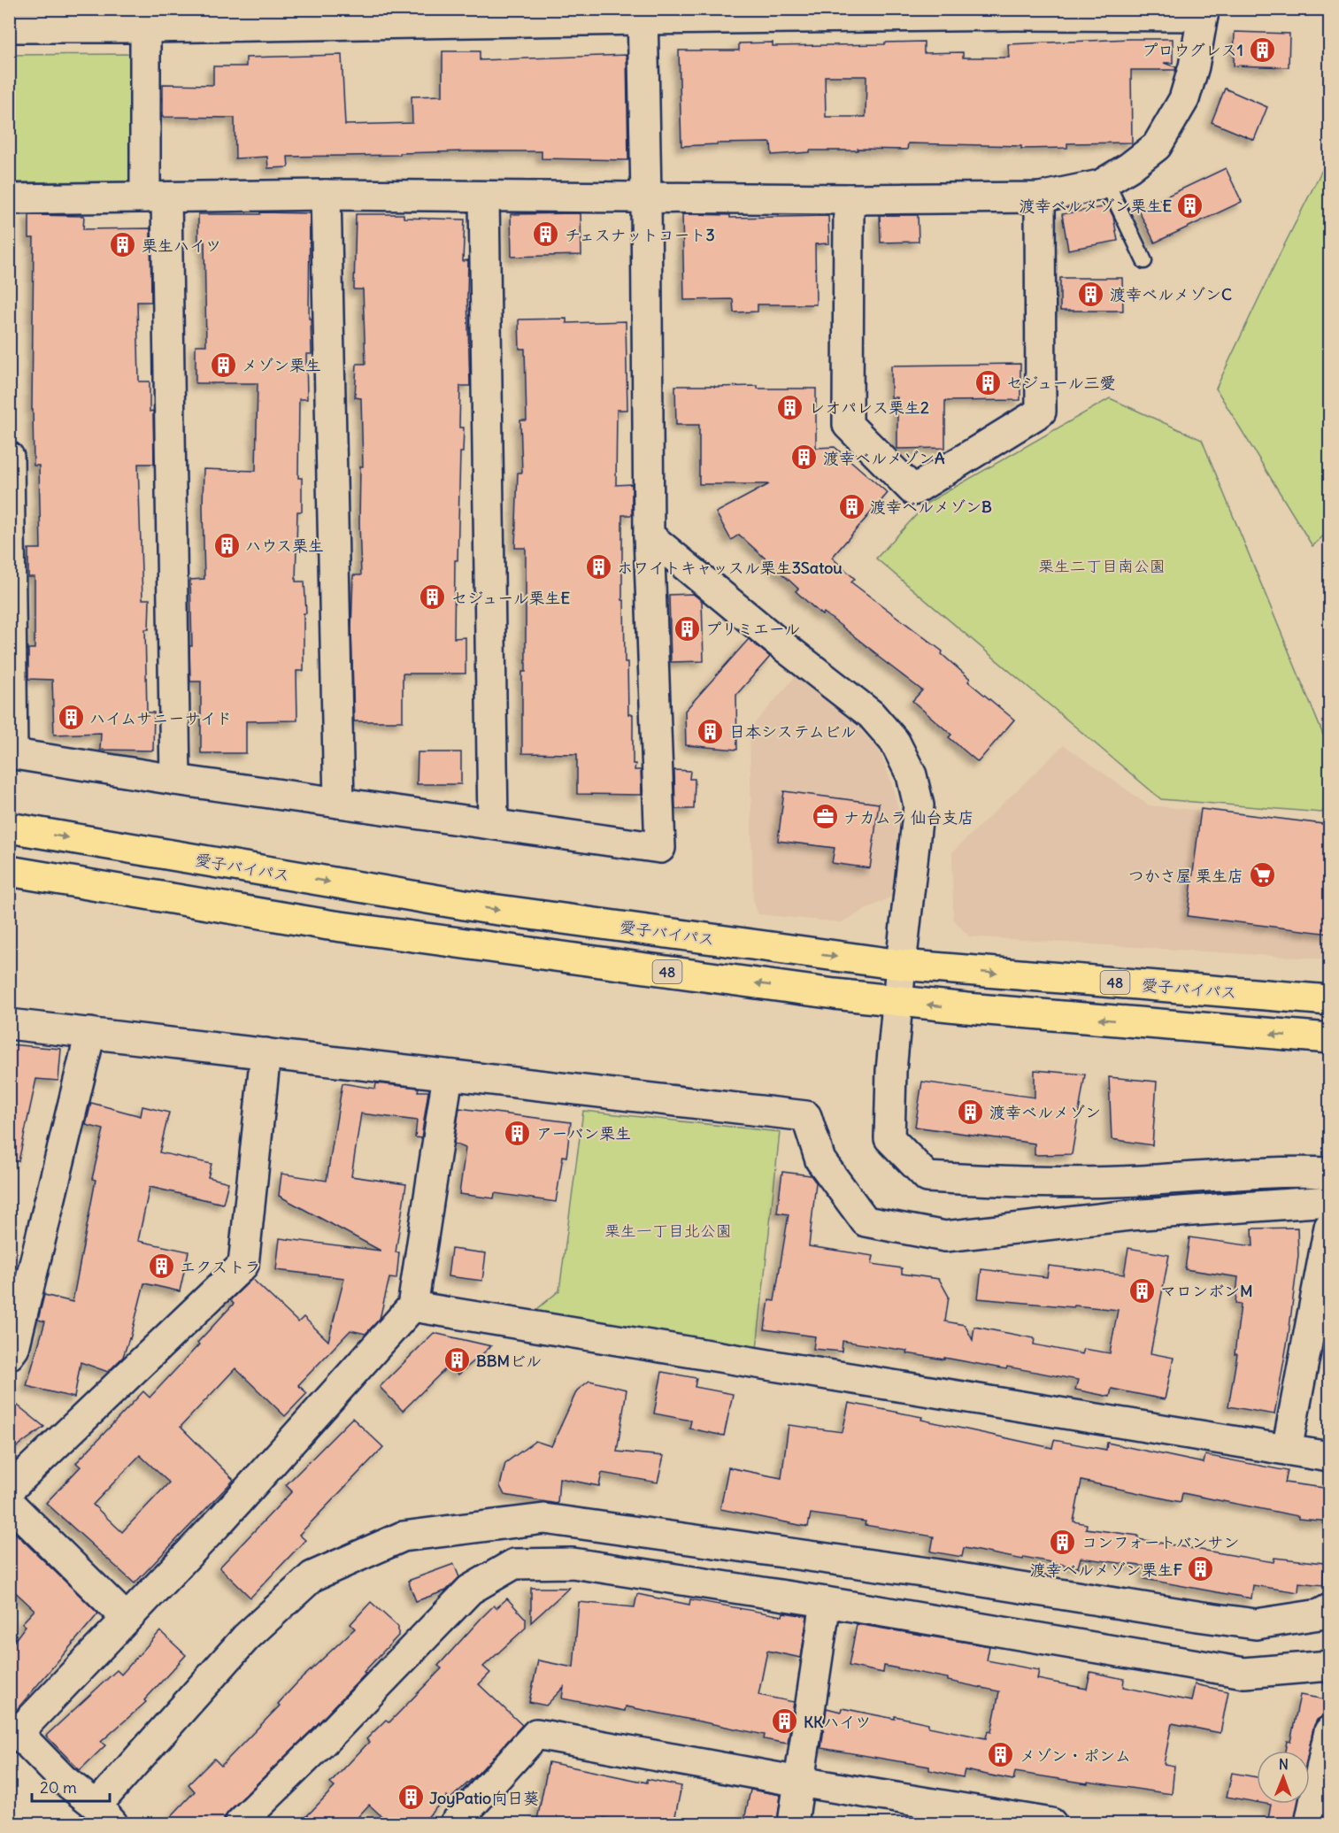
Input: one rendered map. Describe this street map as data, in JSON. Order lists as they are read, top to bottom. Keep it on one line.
{"streets":{"highway":["愛子バイパス","48"]},"parks":["栗生二丁目南公園","栗生一丁目北公園"],"places":{"building":["プロウグレス1","渡幸ベルメゾン栗生E","チェスナットコート3","栗生ハイツ","渡幸ベルメゾンC","メゾン栗生","セジュール三愛","レオパレス栗生2","渡幸ベルメゾンA","渡幸ベルメゾンB","ハウス栗生","ホワイトキャッスル栗生3Satou","セジュール栗生E","プリミエール","ハイムサニーサイド","日本システムビル","渡幸ベルメゾン","アーバン栗生","エクストラ","マロンボンM","BBMビル","コンフォートバンサン","渡幸ベルメゾン栗生F","KKハイツ","メゾン・ポンム","JoyPatio向日葵"],"office":["ナカムラ 仙台支店"],"supermarket":["つかさ屋 栗生店"]},"scale_bar":"20 m","north":"top"}
